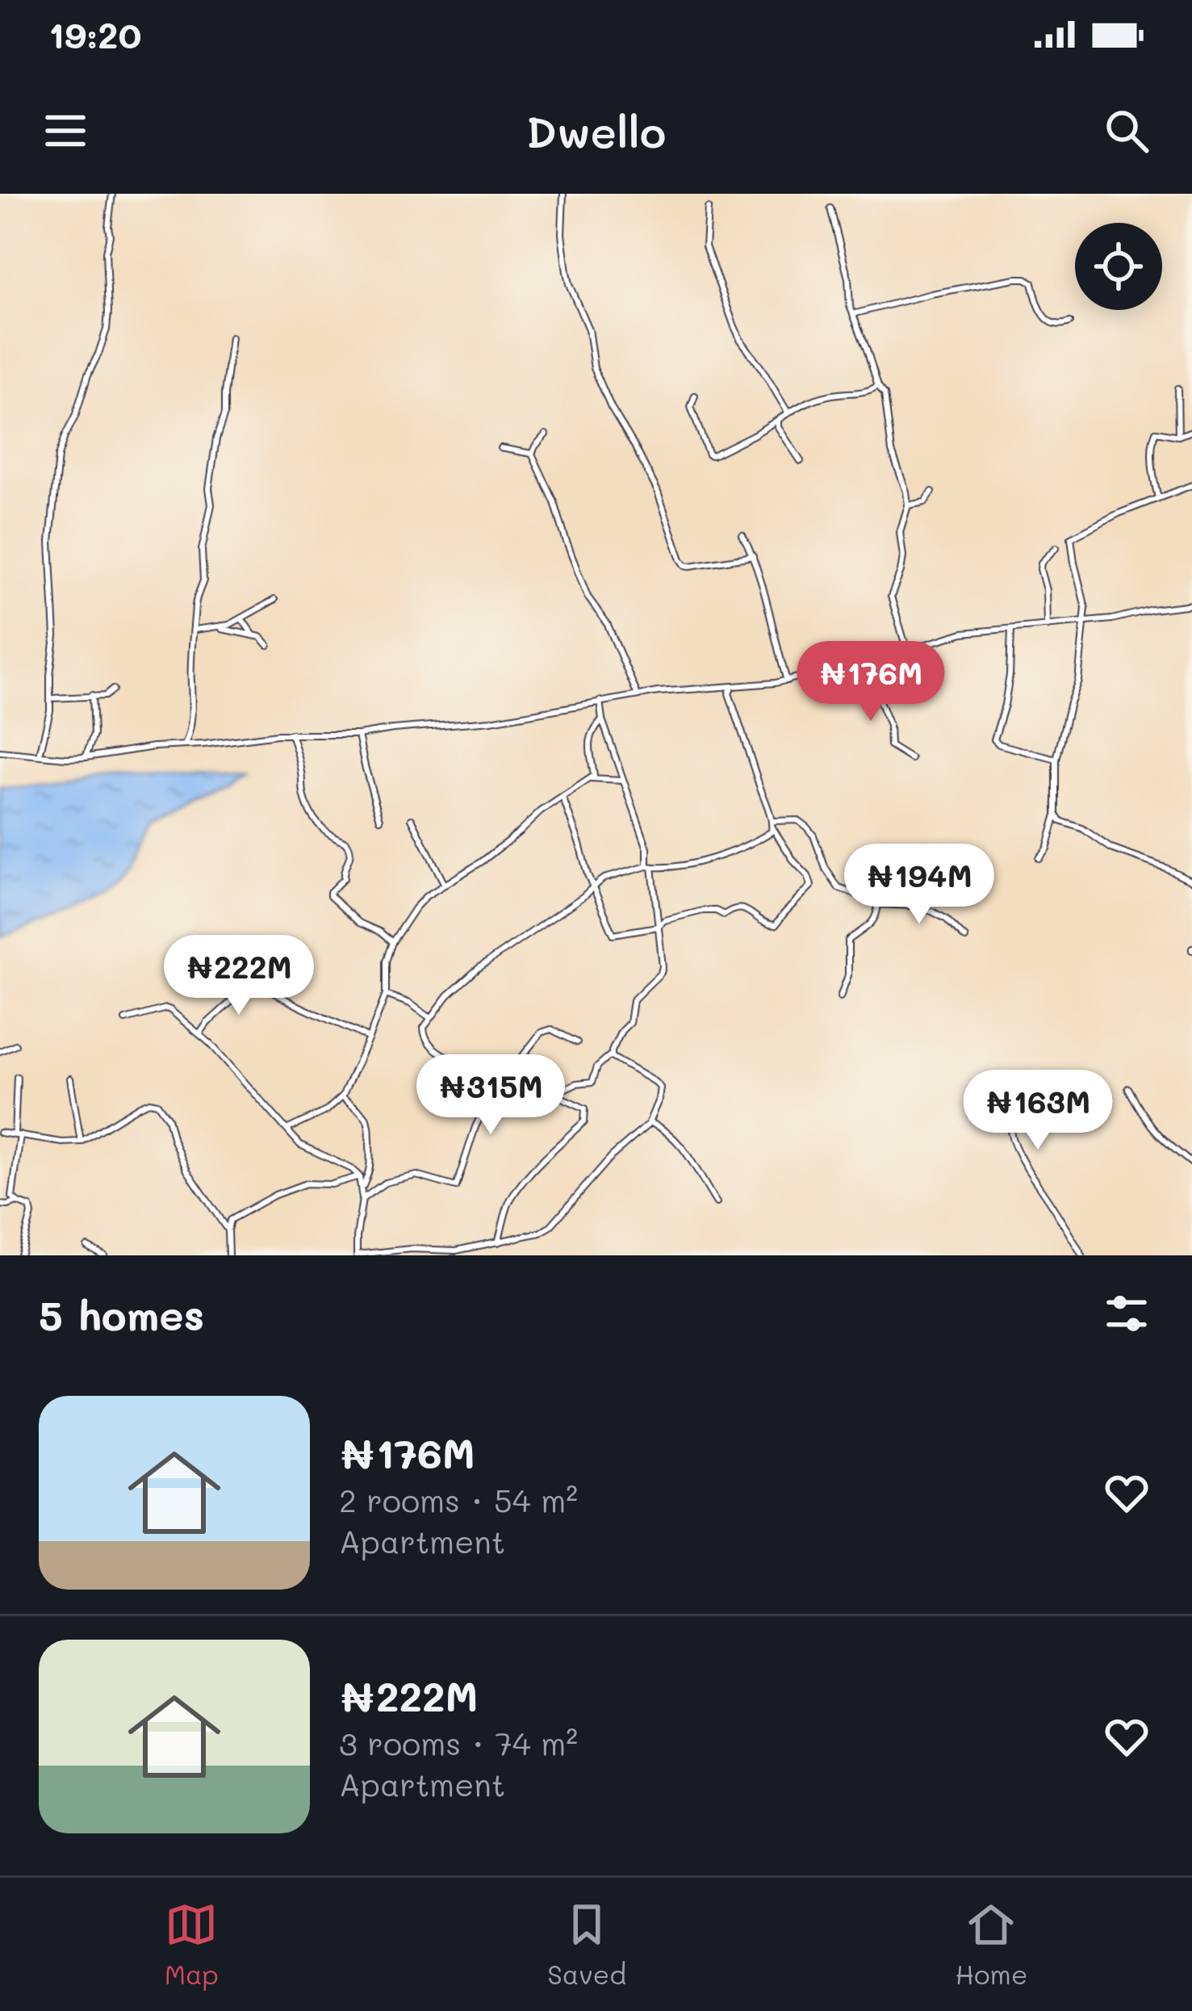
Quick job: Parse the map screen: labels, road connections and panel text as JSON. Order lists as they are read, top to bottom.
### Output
{
  "page": {
    "status": "19:20",
    "header": "Dwello",
    "price": [
      "₦176M",
      "₦194M",
      "₦222M",
      "₦315M",
      "₦163M"
    ],
    "heading": "5 homes",
    "list": [
      {
        "name": "₦176M",
        "note": "2 rooms · 54 m² · Apartment"
      },
      {
        "name": "₦222M",
        "note": "3 rooms · 74 m² · Apartment"
      }
    ],
    "tabs": ["Map", "Saved", "Home"]
  }
}
